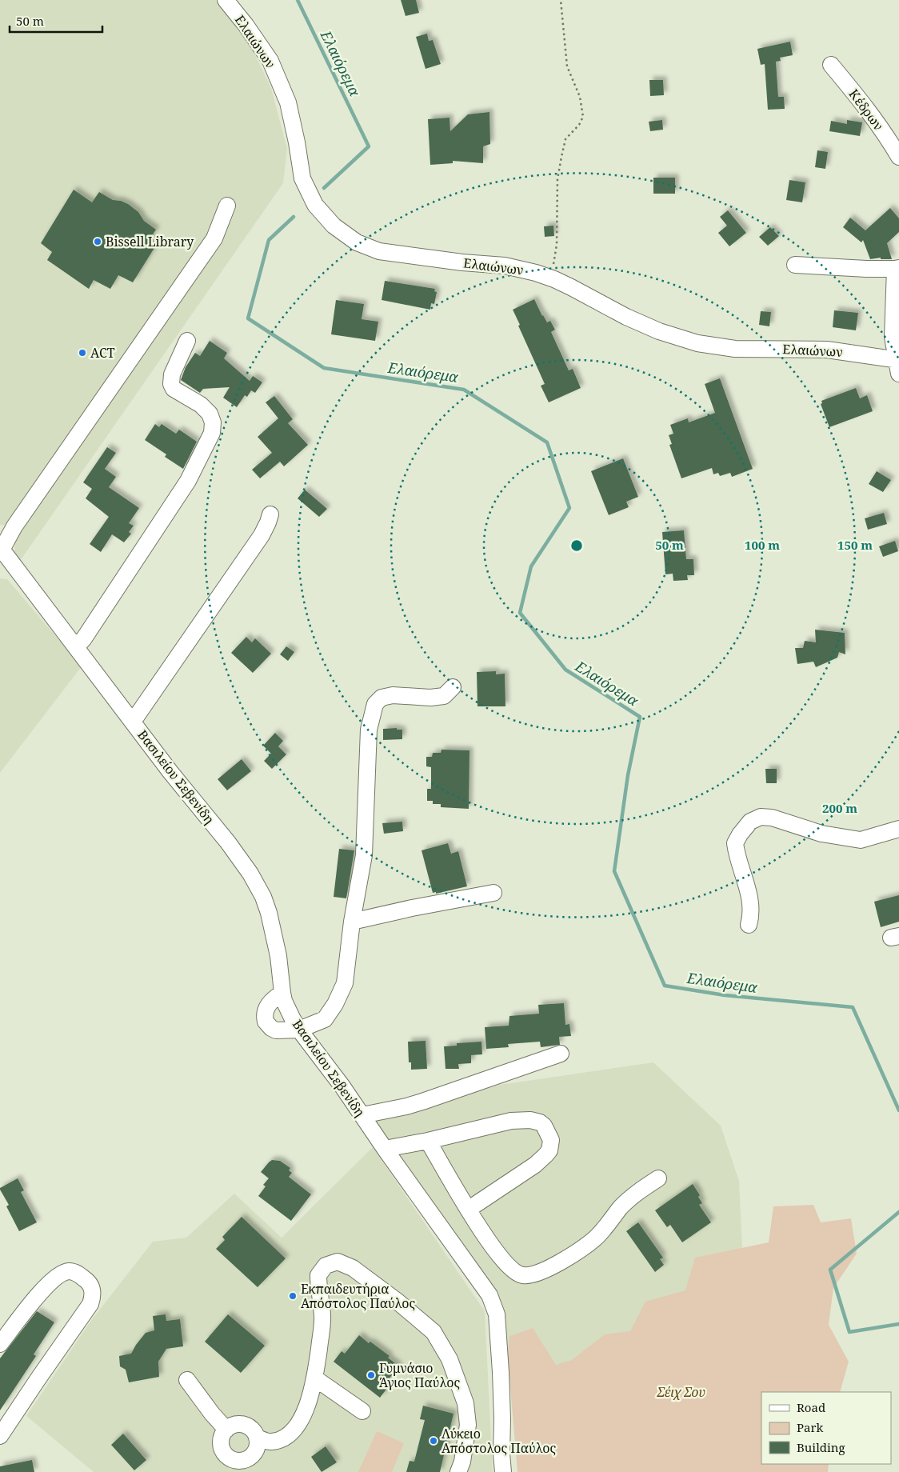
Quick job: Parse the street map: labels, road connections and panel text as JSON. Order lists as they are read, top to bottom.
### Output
{
  "streets": {
    "street": ["Ελαιώνων", "Κέδρων", "Βασιλείου Σεβενίδη"]
  },
  "water": ["Ελαιόρεμα"],
  "parks": ["Σέιχ Σου"],
  "places": [
    "Bissell Library",
    "ACT",
    "Εκπαιδευτήρια Απόστολος Παύλος",
    "Γυμνάσιο Άγιος Παύλος",
    "Λύκειο Απόστολος Παύλος"
  ],
  "legend": ["Road", "Park", "Building"],
  "scale_bar": "50 m",
  "rings": [
    "50 m",
    "100 m",
    "150 m",
    "200 m"
  ]
}
